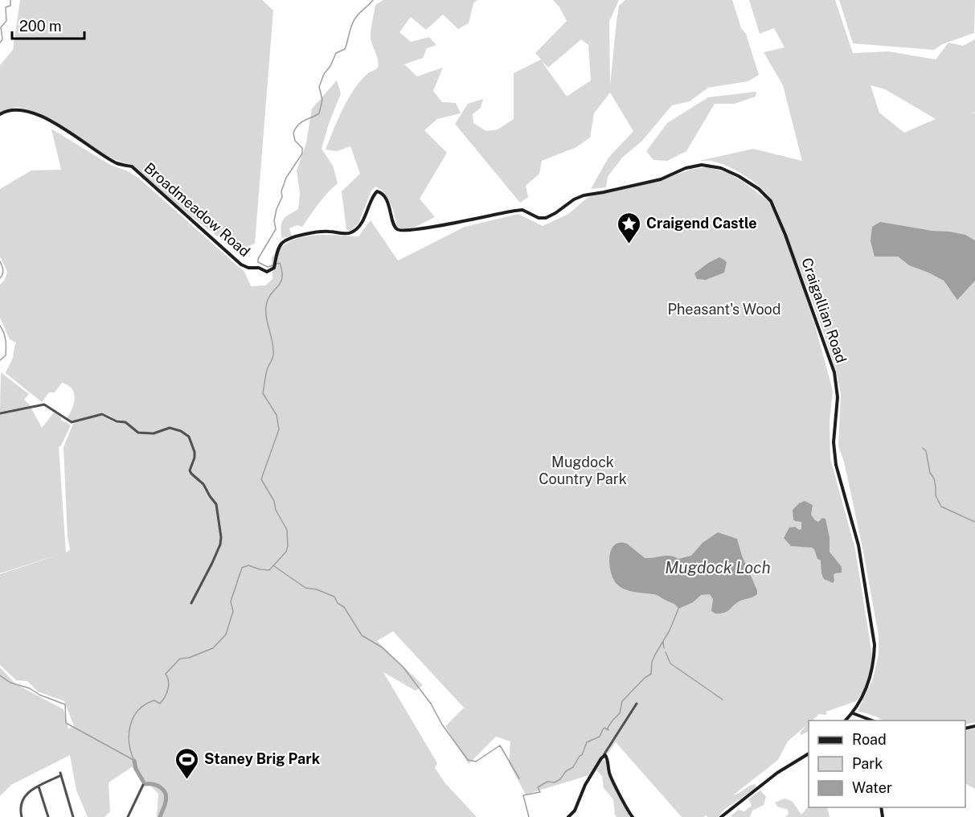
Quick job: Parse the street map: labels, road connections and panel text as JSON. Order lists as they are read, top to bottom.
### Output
{
  "streets": {
    "street": ["Broadmeadow Road", "Craigallian Road"]
  },
  "crossings": [
    ["Broadmeadow Road", "Craigallian Road"]
  ],
  "water": ["Mugdock Loch"],
  "parks": ["Pheasant's Wood", "Mugdock Country Park"],
  "places": {
    "place": ["Craigend Castle"],
    "sports": ["Staney Brig Park"]
  },
  "legend": ["Road", "Park", "Water"],
  "scale_bar": "200 m"
}
